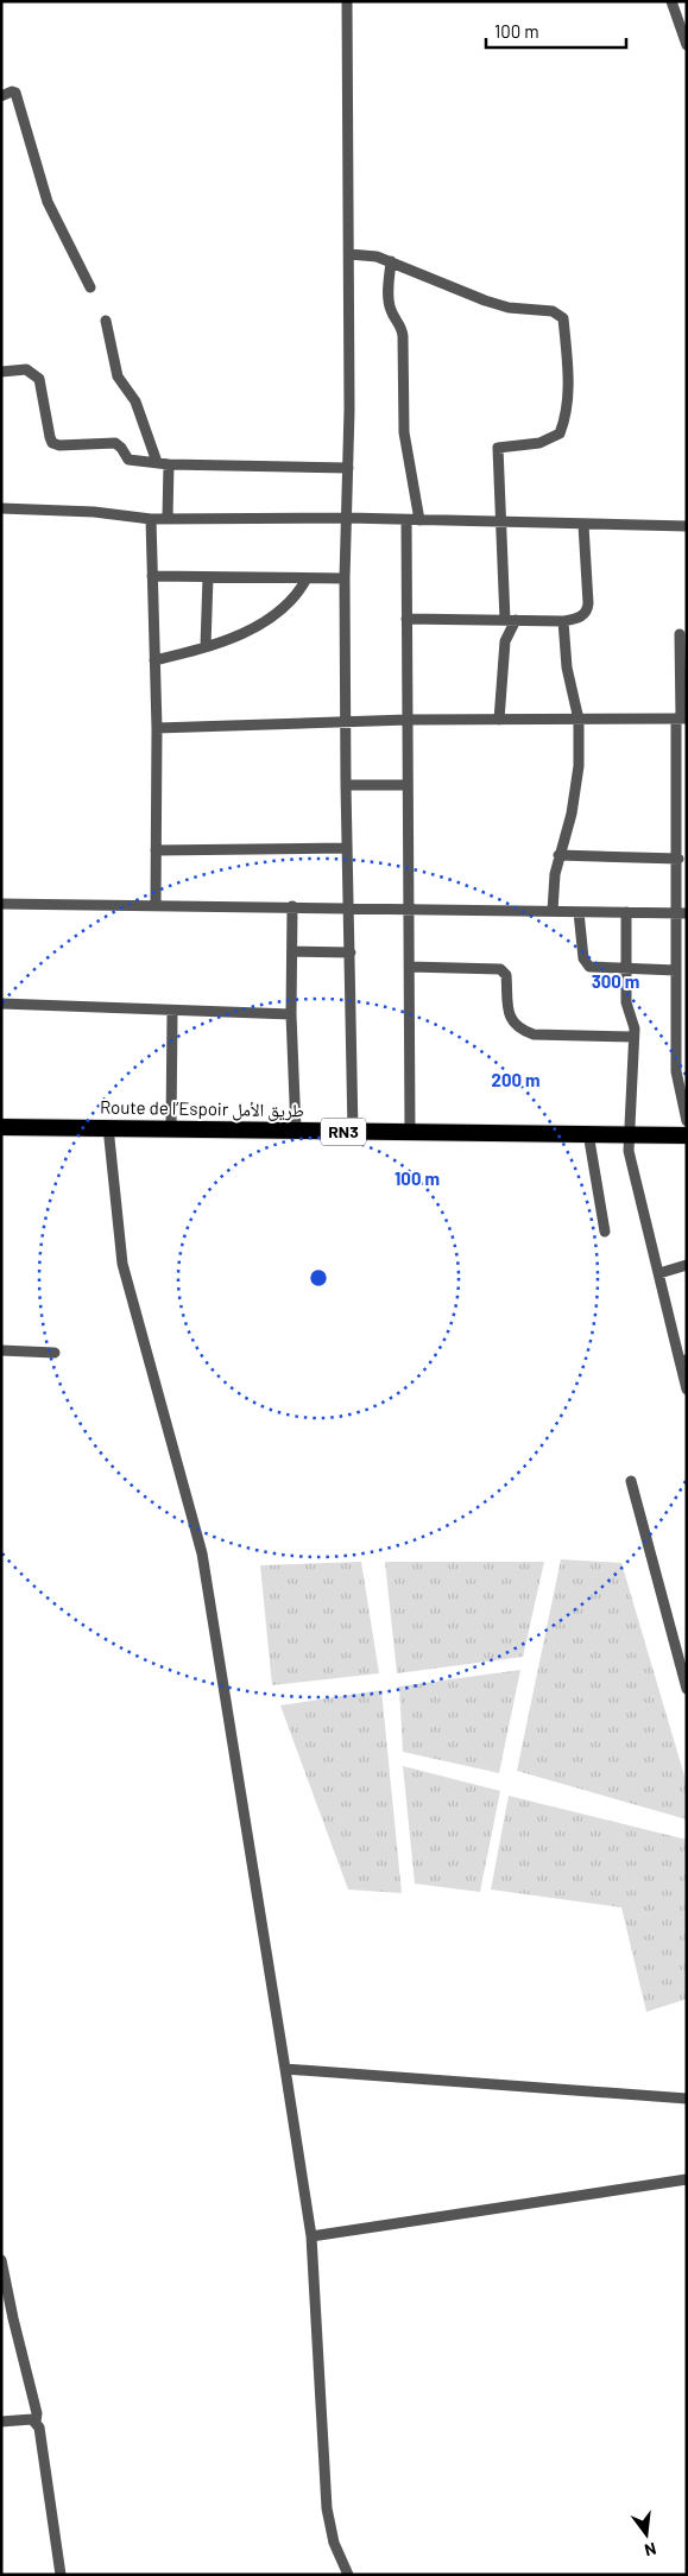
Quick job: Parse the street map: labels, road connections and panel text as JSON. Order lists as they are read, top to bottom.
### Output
{
  "streets": {
    "highway": ["Route de l’Espoir طريق الأمل", "RN3"]
  },
  "scale_bar": "100 m",
  "north": "bottom",
  "rings": ["300 m", "200 m", "100 m"]
}
